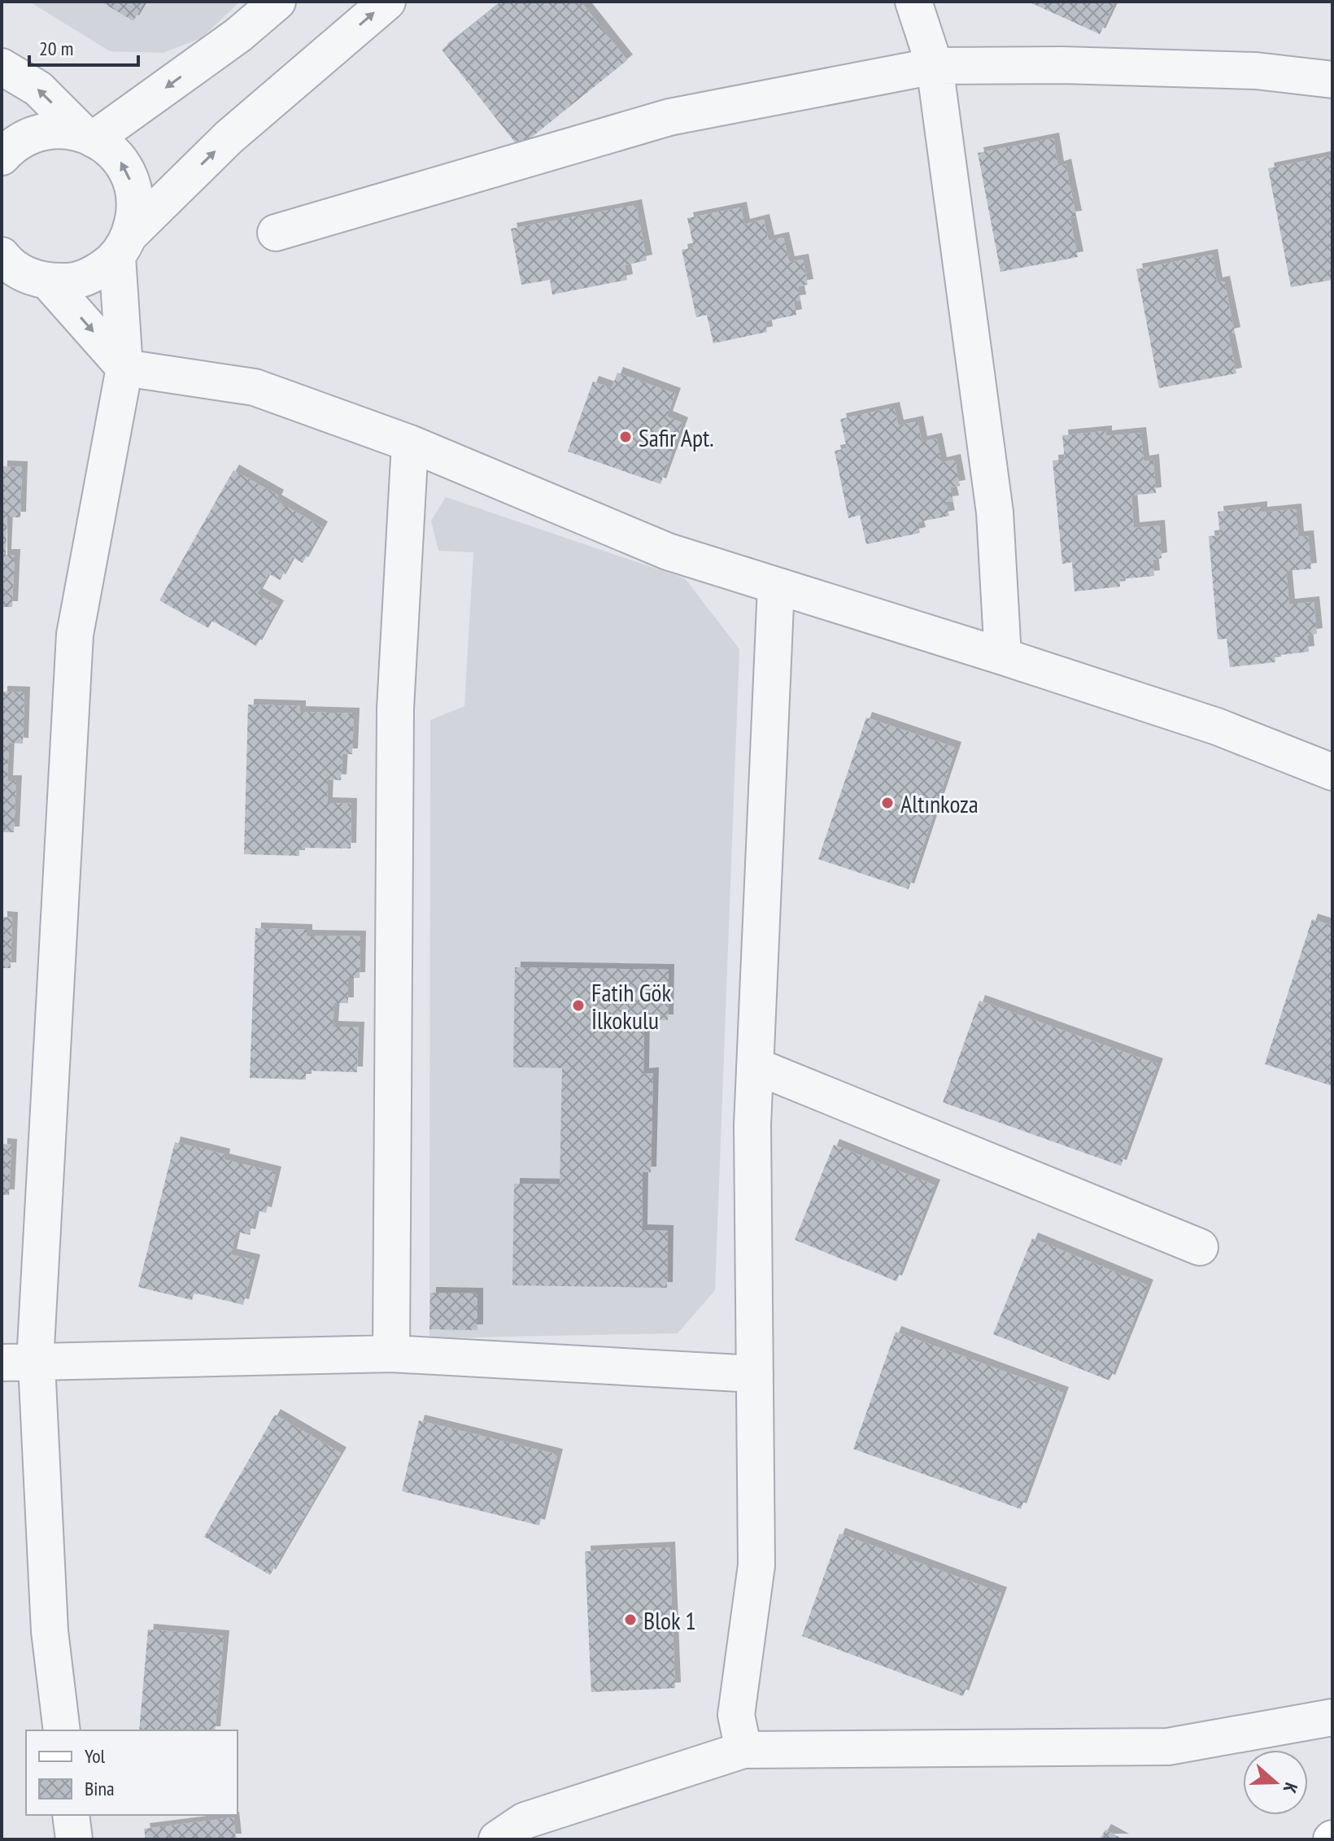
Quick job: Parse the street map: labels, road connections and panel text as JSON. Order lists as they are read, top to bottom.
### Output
{
  "places": [
    "Safir Apt.",
    "Altınkoza",
    "Fatih Gök İlkokulu",
    "Blok 1"
  ],
  "legend": ["Yol", "Bina"],
  "scale_bar": "20 m",
  "north": "right"
}
